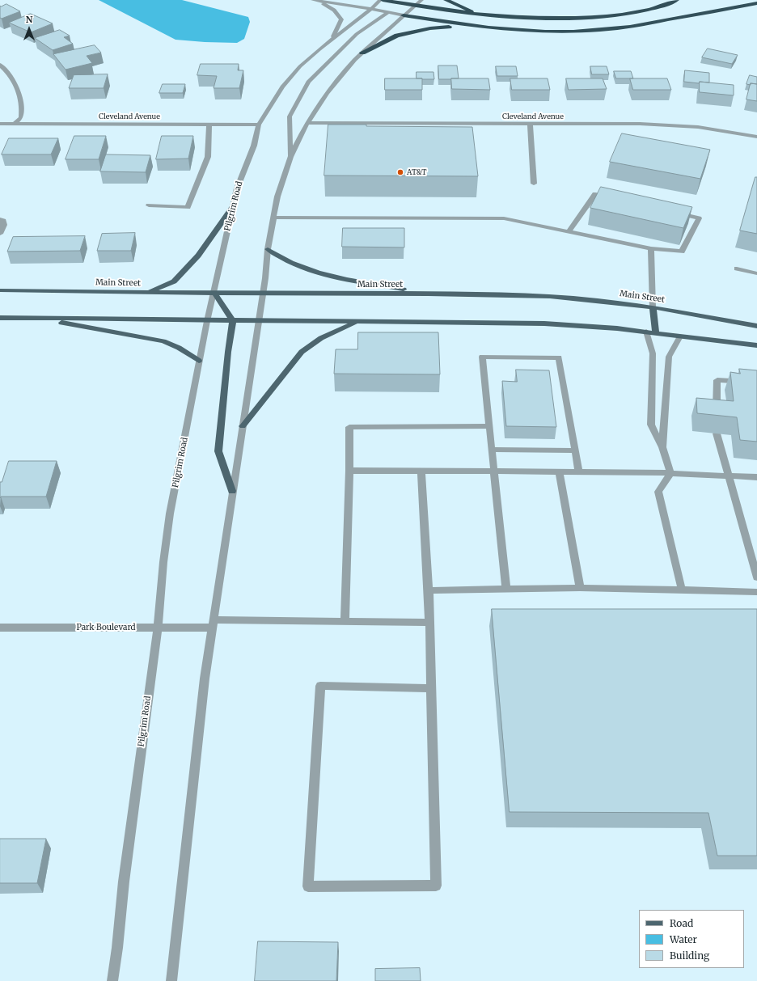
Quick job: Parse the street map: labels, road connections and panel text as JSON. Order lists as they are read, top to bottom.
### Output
{
  "streets": {
    "main road": ["Main Street"],
    "street": ["Cleveland Avenue", "Pilgrim Road", "Park Boulevard"]
  },
  "crossings": [
    ["Cleveland Avenue", "Pilgrim Road"],
    ["Pilgrim Road", "Main Street"],
    ["Pilgrim Road", "Park Boulevard"]
  ],
  "places": ["AT&T"],
  "legend": ["Road", "Water", "Building"],
  "north": "top"
}
